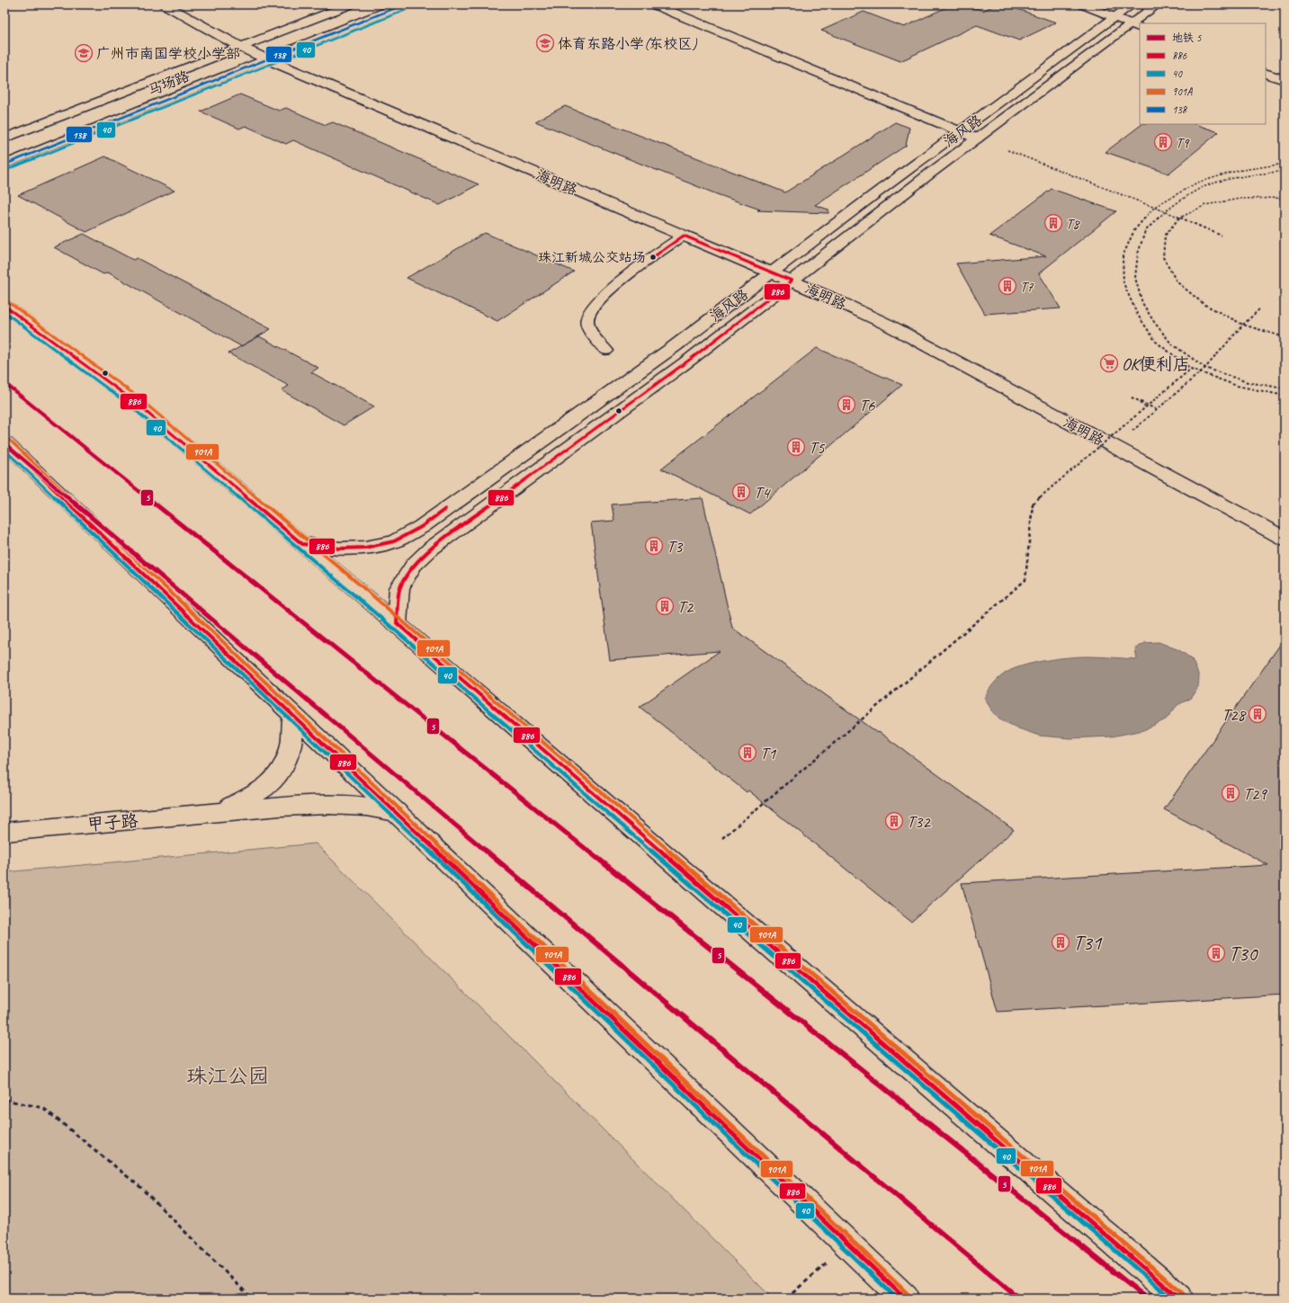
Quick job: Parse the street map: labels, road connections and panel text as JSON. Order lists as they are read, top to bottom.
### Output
{
  "streets": {
    "street": [
      "马场路",
      "海风路",
      "海明路",
      "甲子路"
    ]
  },
  "crossings": [
    ["马场路", "海明路"],
    ["海风路", "海明路"]
  ],
  "parks": ["珠江公园"],
  "places": {
    "school or university": ["体育东路小学(东校区)", "广州市南国学校小学部"],
    "building": [
      "T9",
      "T8",
      "T7",
      "T6",
      "T5",
      "T4",
      "T3",
      "T2",
      "T28",
      "T1",
      "T29",
      "T32",
      "T31",
      "T30"
    ],
    "other": ["珠江新城公交站场"],
    "supermarket": ["OK便利店"]
  },
  "lines": [
    "transit line 138",
    "transit line 40",
    "transit line 886",
    "transit line 901A",
    "metro line 5"
  ],
  "legend": [
    "地铁 5",
    "886",
    "40",
    "901A",
    "138"
  ]
}
